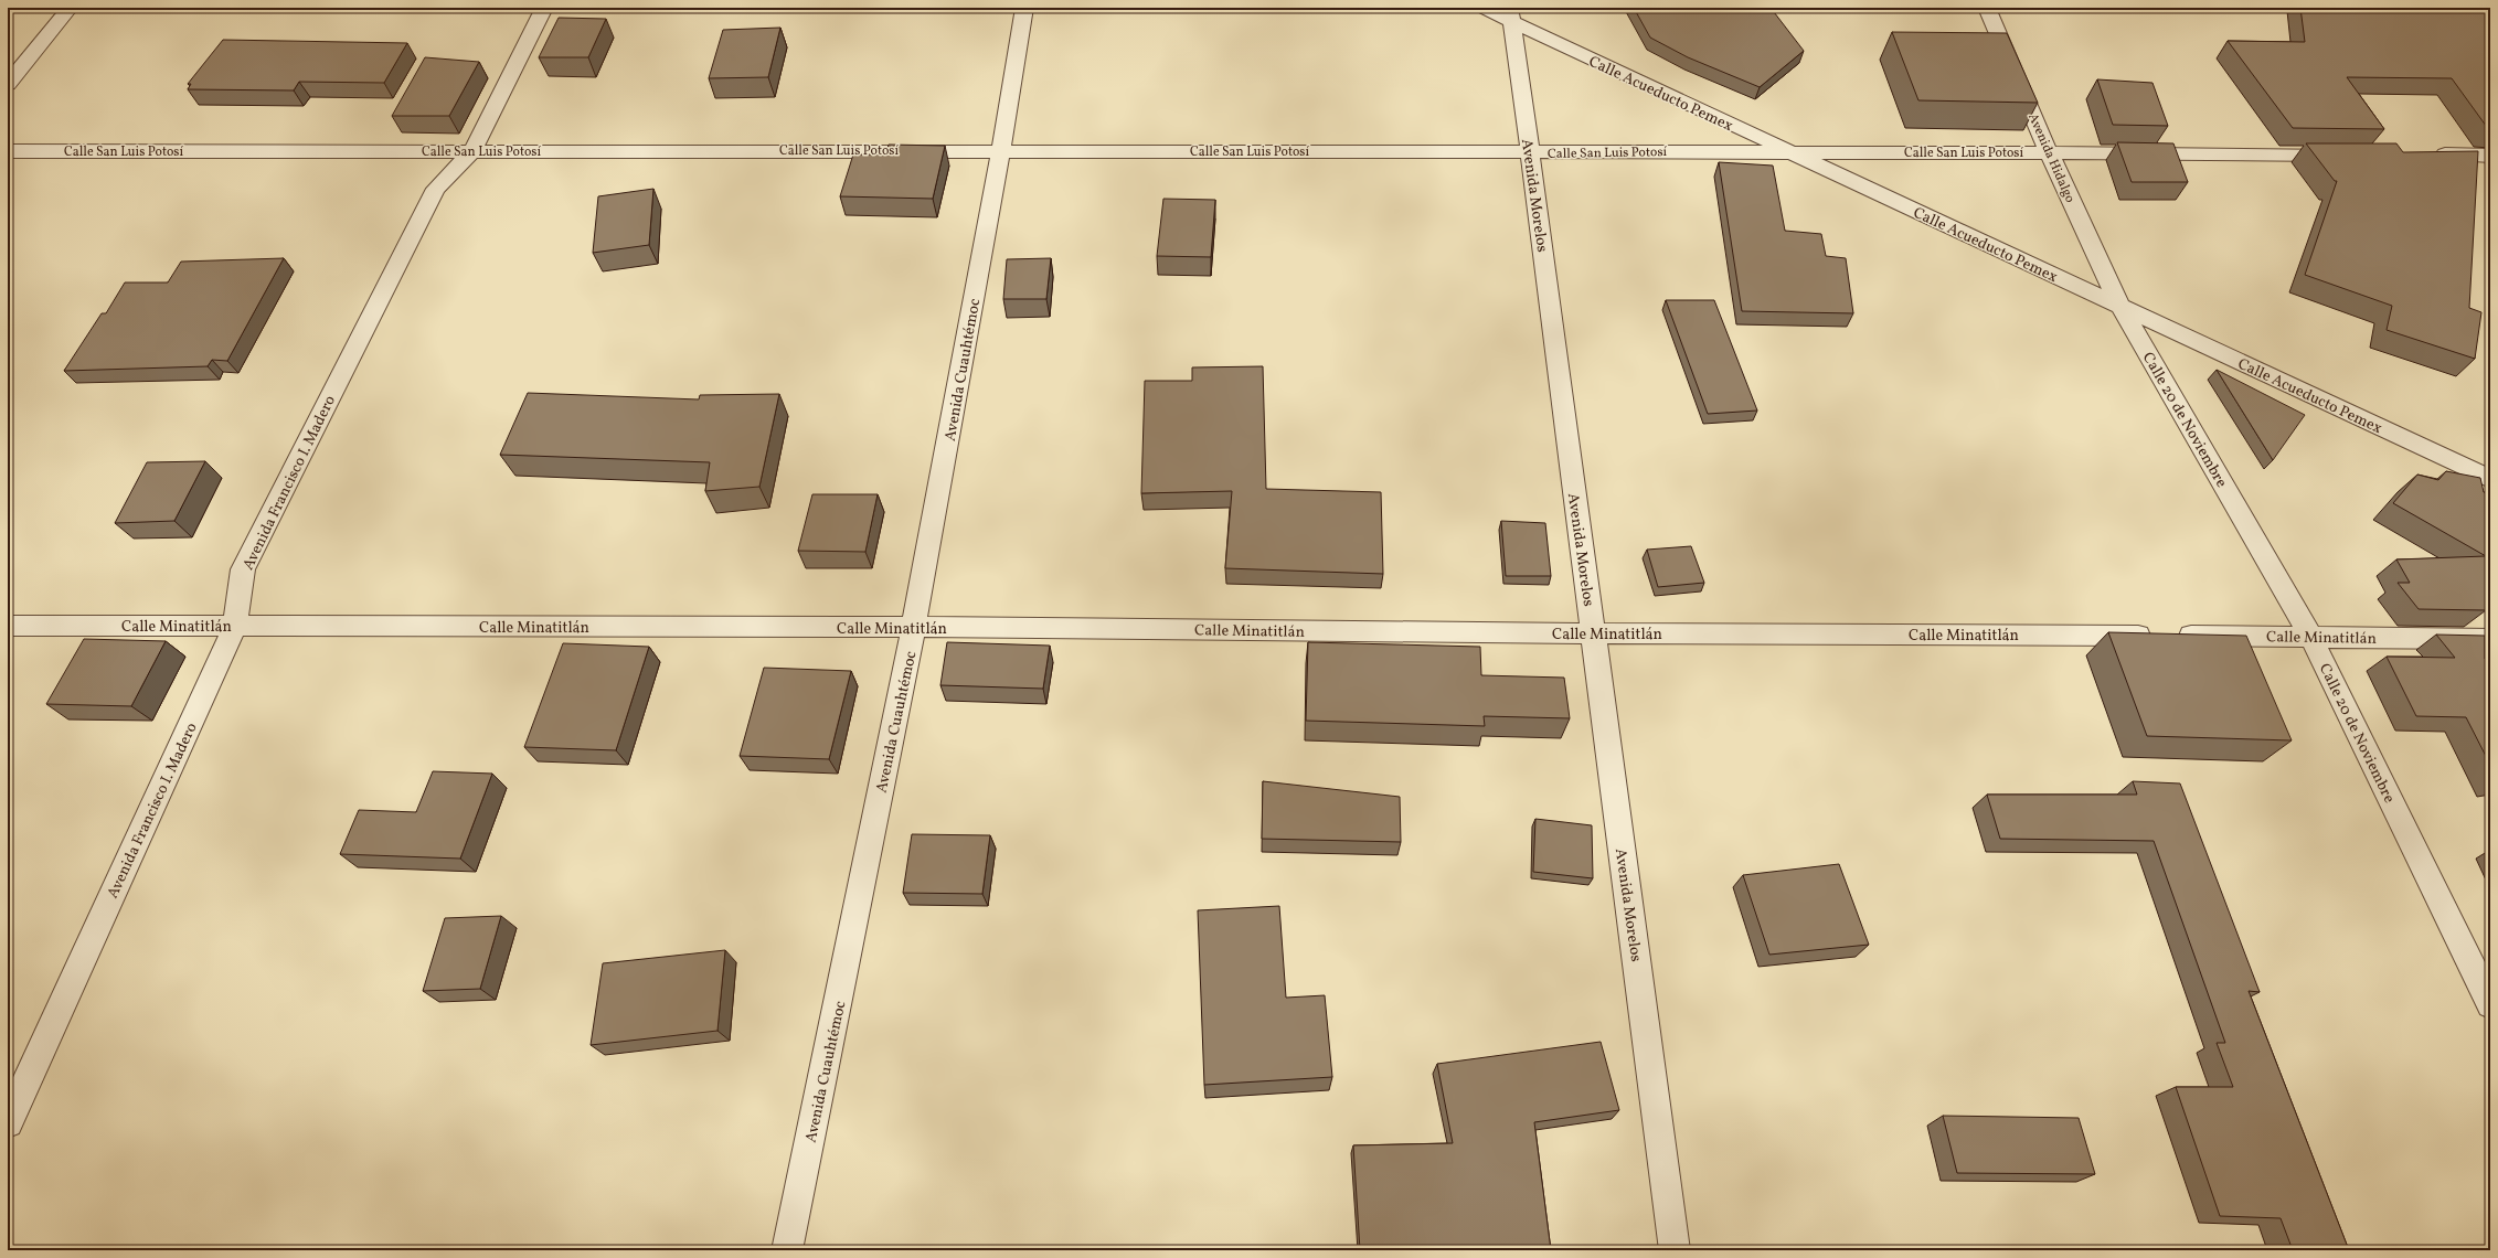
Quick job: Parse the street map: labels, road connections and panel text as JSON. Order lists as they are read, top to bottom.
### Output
{
  "streets": {
    "street": [
      "Calle Acueducto Pemex",
      "Calle San Luis Potosí",
      "Avenida Hidalgo",
      "Avenida Morelos",
      "Avenida Cuauhtémoc",
      "Calle 20 de Noviembre",
      "Avenida Francisco I. Madero",
      "Calle Minatitlán"
    ]
  },
  "crossings": [
    ["Calle Acueducto Pemex", "Calle San Luis Potosí"],
    ["Calle Acueducto Pemex", "Avenida Hidalgo"],
    ["Calle Acueducto Pemex", "Avenida Morelos"],
    ["Calle Acueducto Pemex", "Calle 20 de Noviembre"],
    ["Calle San Luis Potosí", "Avenida Hidalgo"],
    ["Calle San Luis Potosí", "Avenida Morelos"],
    ["Calle San Luis Potosí", "Avenida Cuauhtémoc"],
    ["Calle San Luis Potosí", "Avenida Francisco I. Madero"],
    ["Avenida Hidalgo", "Calle 20 de Noviembre"],
    ["Avenida Morelos", "Calle Minatitlán"],
    ["Avenida Cuauhtémoc", "Calle Minatitlán"],
    ["Calle 20 de Noviembre", "Calle Minatitlán"],
    ["Avenida Francisco I. Madero", "Calle Minatitlán"]
  ]
}
